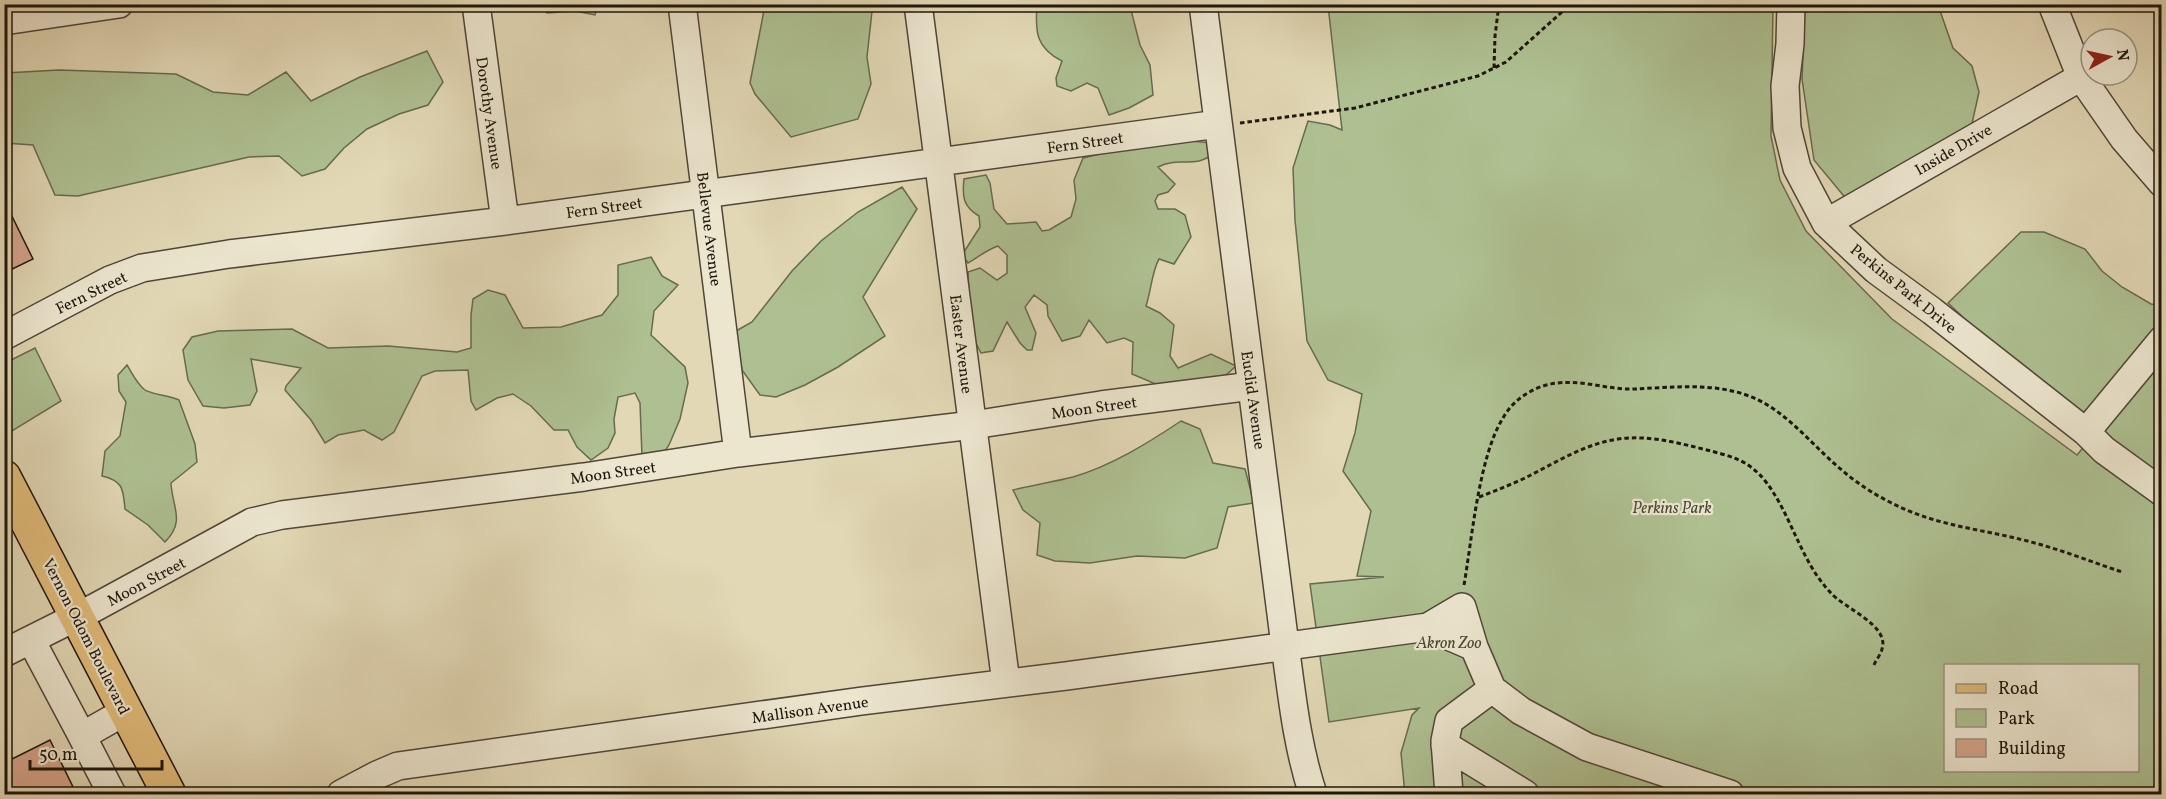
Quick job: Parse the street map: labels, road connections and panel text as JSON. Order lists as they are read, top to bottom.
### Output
{
  "streets": {
    "main road": ["Vernon Odom Boulevard"],
    "street": [
      "Dorothy Avenue",
      "Fern Street",
      "Inside Drive",
      "Bellevue Avenue",
      "Perkins Park Drive",
      "Easter Avenue",
      "Euclid Avenue",
      "Moon Street",
      "Mallison Avenue"
    ]
  },
  "crossings": [
    ["Dorothy Avenue", "Fern Street"],
    ["Fern Street", "Bellevue Avenue"],
    ["Fern Street", "Easter Avenue"],
    ["Fern Street", "Euclid Avenue"],
    ["Inside Drive", "Perkins Park Drive"],
    ["Bellevue Avenue", "Moon Street"],
    ["Easter Avenue", "Moon Street"],
    ["Easter Avenue", "Mallison Avenue"],
    ["Euclid Avenue", "Moon Street"],
    ["Euclid Avenue", "Mallison Avenue"],
    ["Moon Street", "Vernon Odom Boulevard"]
  ],
  "parks": ["Perkins Park", "Akron Zoo"],
  "legend": ["Road", "Park", "Building"],
  "scale_bar": "50 m",
  "north": "right"
}
